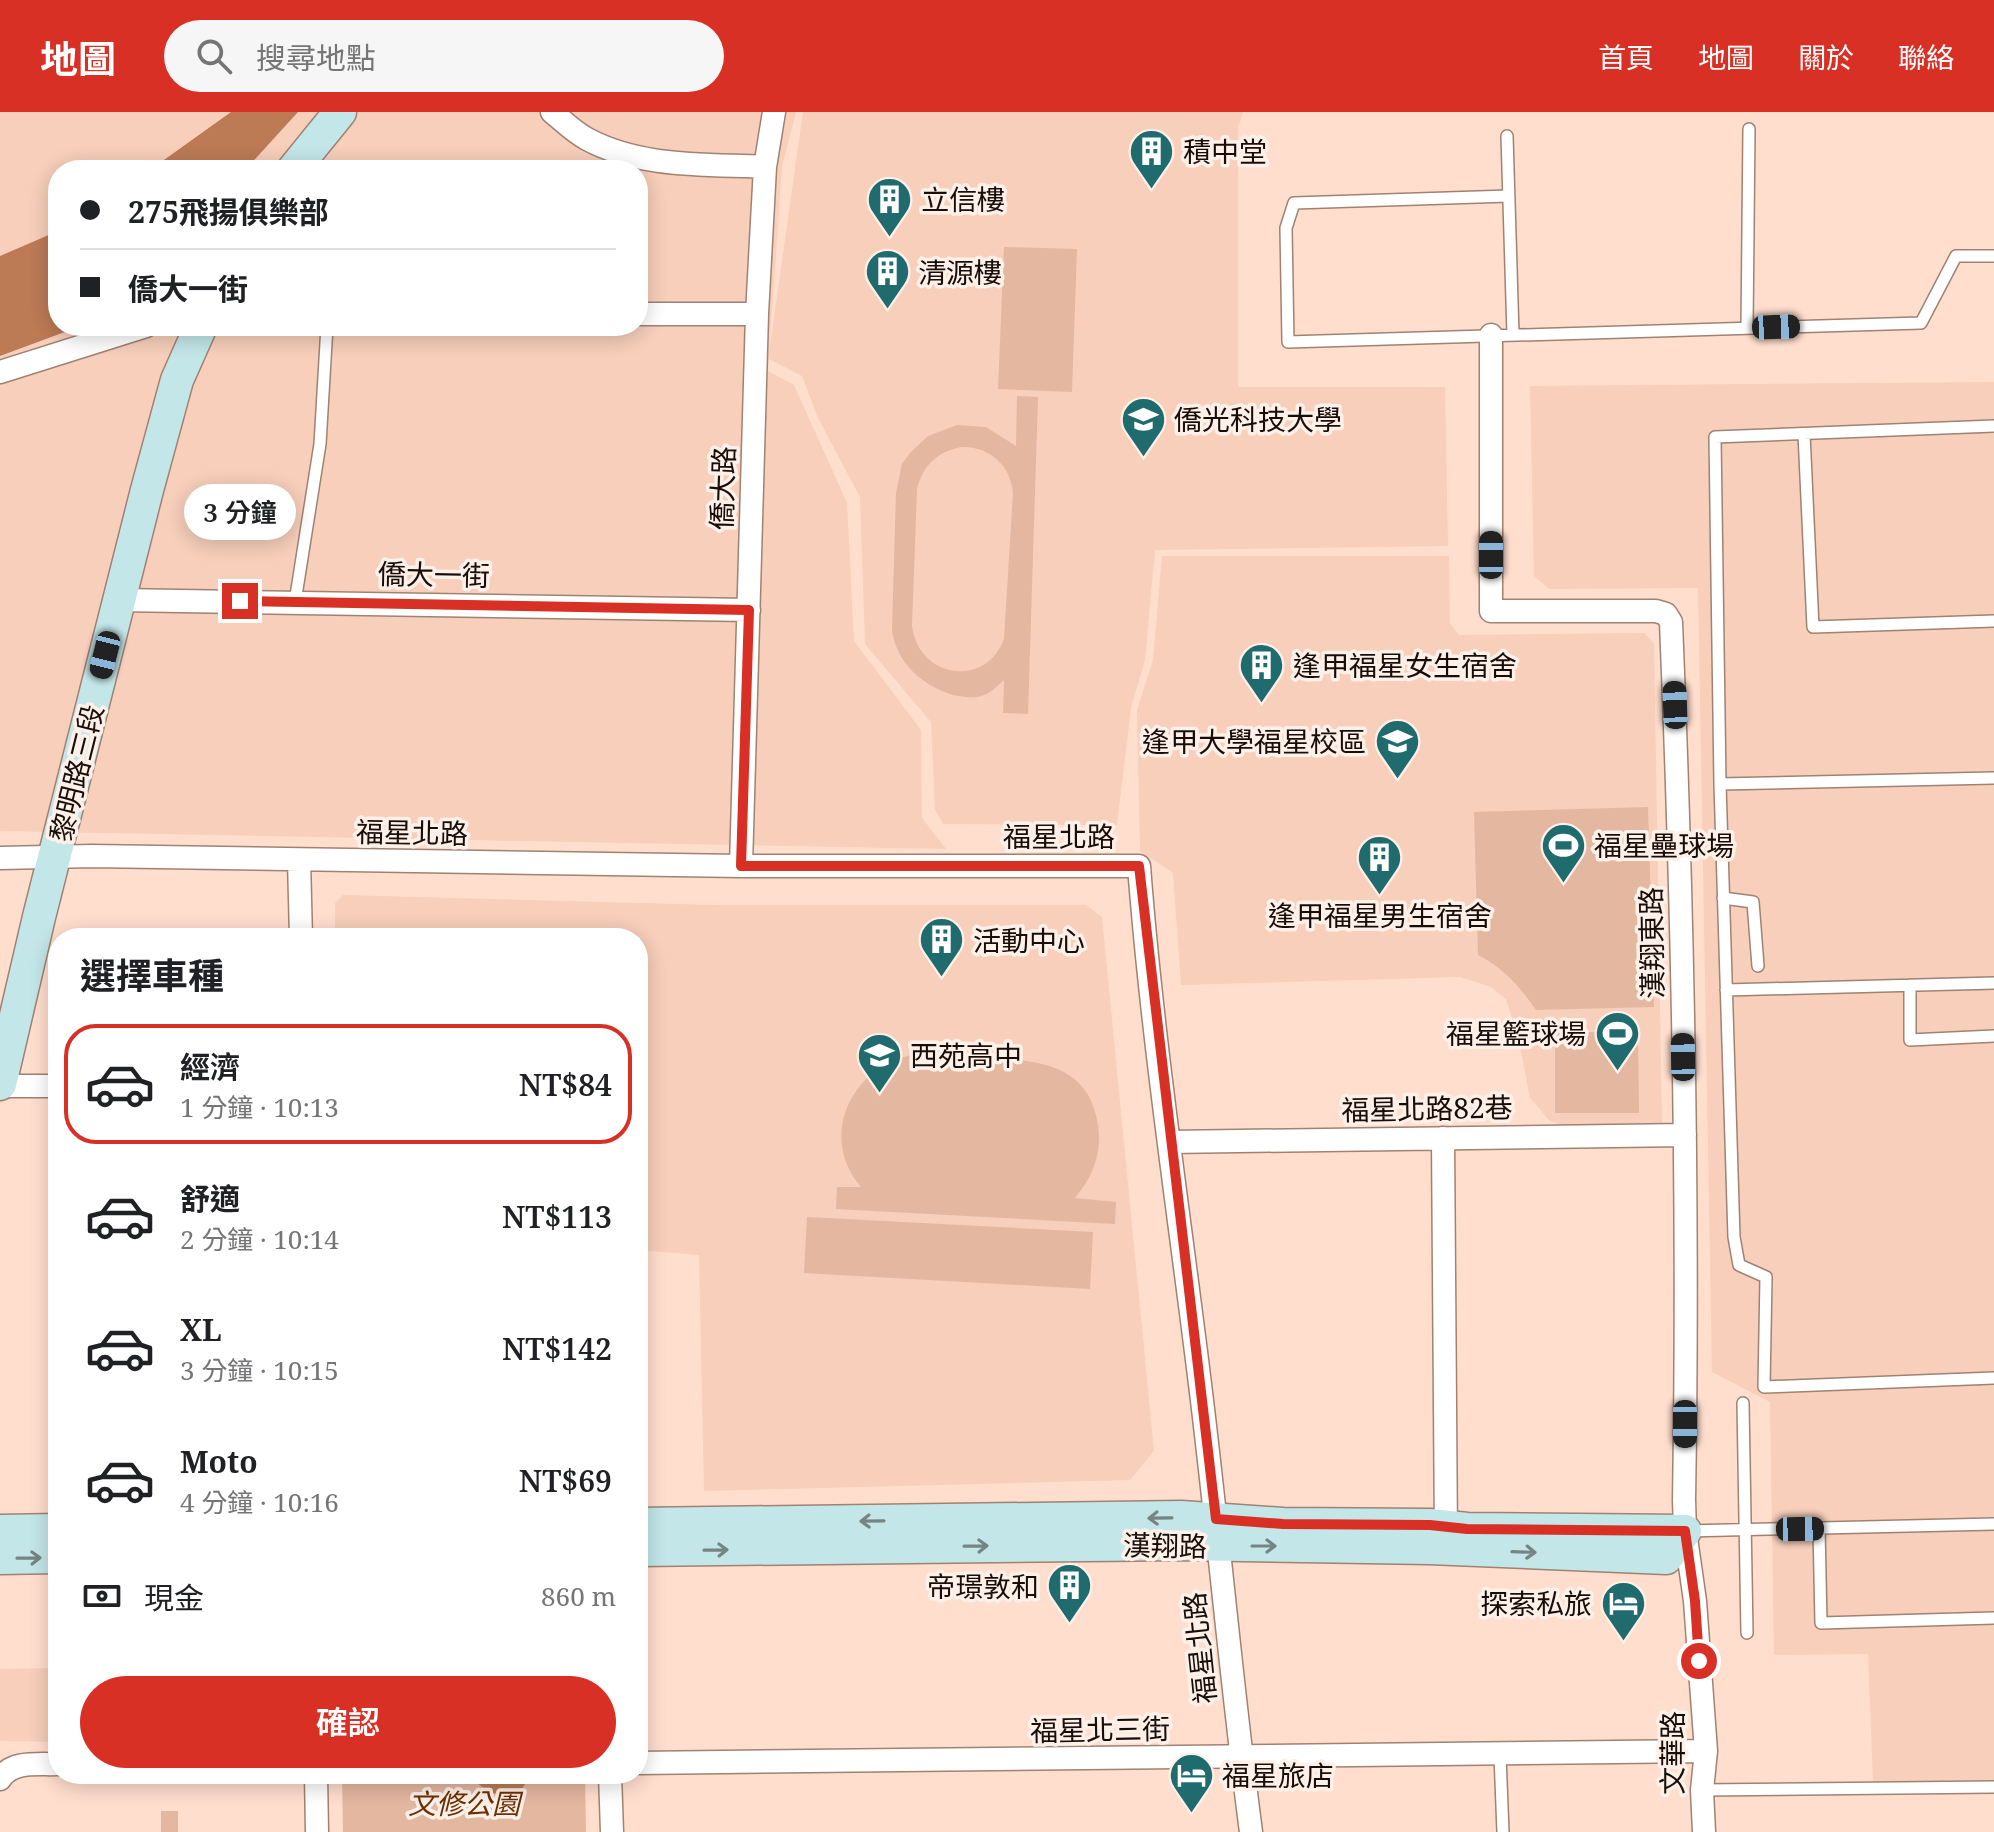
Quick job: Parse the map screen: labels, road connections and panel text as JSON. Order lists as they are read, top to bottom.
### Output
{
  "streets": {
    "street": [
      "僑大路",
      "僑大一街",
      "黎明路三段",
      "福星北路",
      "漢翔東路",
      "福星北路82巷",
      "漢翔路",
      "福星北三街",
      "文華路"
    ]
  },
  "crossings": [
    ["僑大路", "僑大一街"],
    ["僑大路", "福星北路"],
    ["僑大一街", "黎明路三段"],
    ["黎明路三段", "福星北路"],
    ["福星北路", "福星北路82巷"],
    ["福星北路", "漢翔路"],
    ["福星北路", "福星北三街"],
    ["漢翔東路", "福星北路82巷"],
    ["漢翔東路", "漢翔路"],
    ["漢翔東路", "文華路"],
    ["漢翔路", "文華路"],
    ["福星北三街", "文華路"]
  ],
  "parks": ["文修公園"],
  "places": {
    "building": [
      "積中堂",
      "立信樓",
      "清源樓",
      "逢甲福星女生宿舍",
      "逢甲福星男生宿舍",
      "活動中心",
      "帝璟敦和"
    ],
    "school or university": ["僑光科技大學", "逢甲大學福星校區", "西苑高中"],
    "sports": ["福星壘球場", "福星籃球場"],
    "hotel": ["探索私旅", "福星旅店"]
  },
  "page": {
    "header": "地圖",
    "search": "搜尋地點",
    "nav": [
      "首頁",
      "地圖",
      "關於",
      "聯絡"
    ],
    "banner": ["275飛揚俱樂部", "僑大一街"],
    "bubble": "3 分鐘",
    "heading": "選擇車種",
    "list": [
      {
        "name": "經濟",
        "note": "1 分鐘 · 10:13",
        "value": "NT$84"
      },
      {
        "name": "舒適",
        "note": "2 分鐘 · 10:14",
        "value": "NT$113"
      },
      {
        "name": "XL",
        "note": "3 分鐘 · 10:15",
        "value": "NT$142"
      },
      {
        "name": "Moto",
        "note": "4 分鐘 · 10:16",
        "value": "NT$69"
      }
    ],
    "pay": ["現金", "860 m"],
    "buttons": "確認"
  }
}
